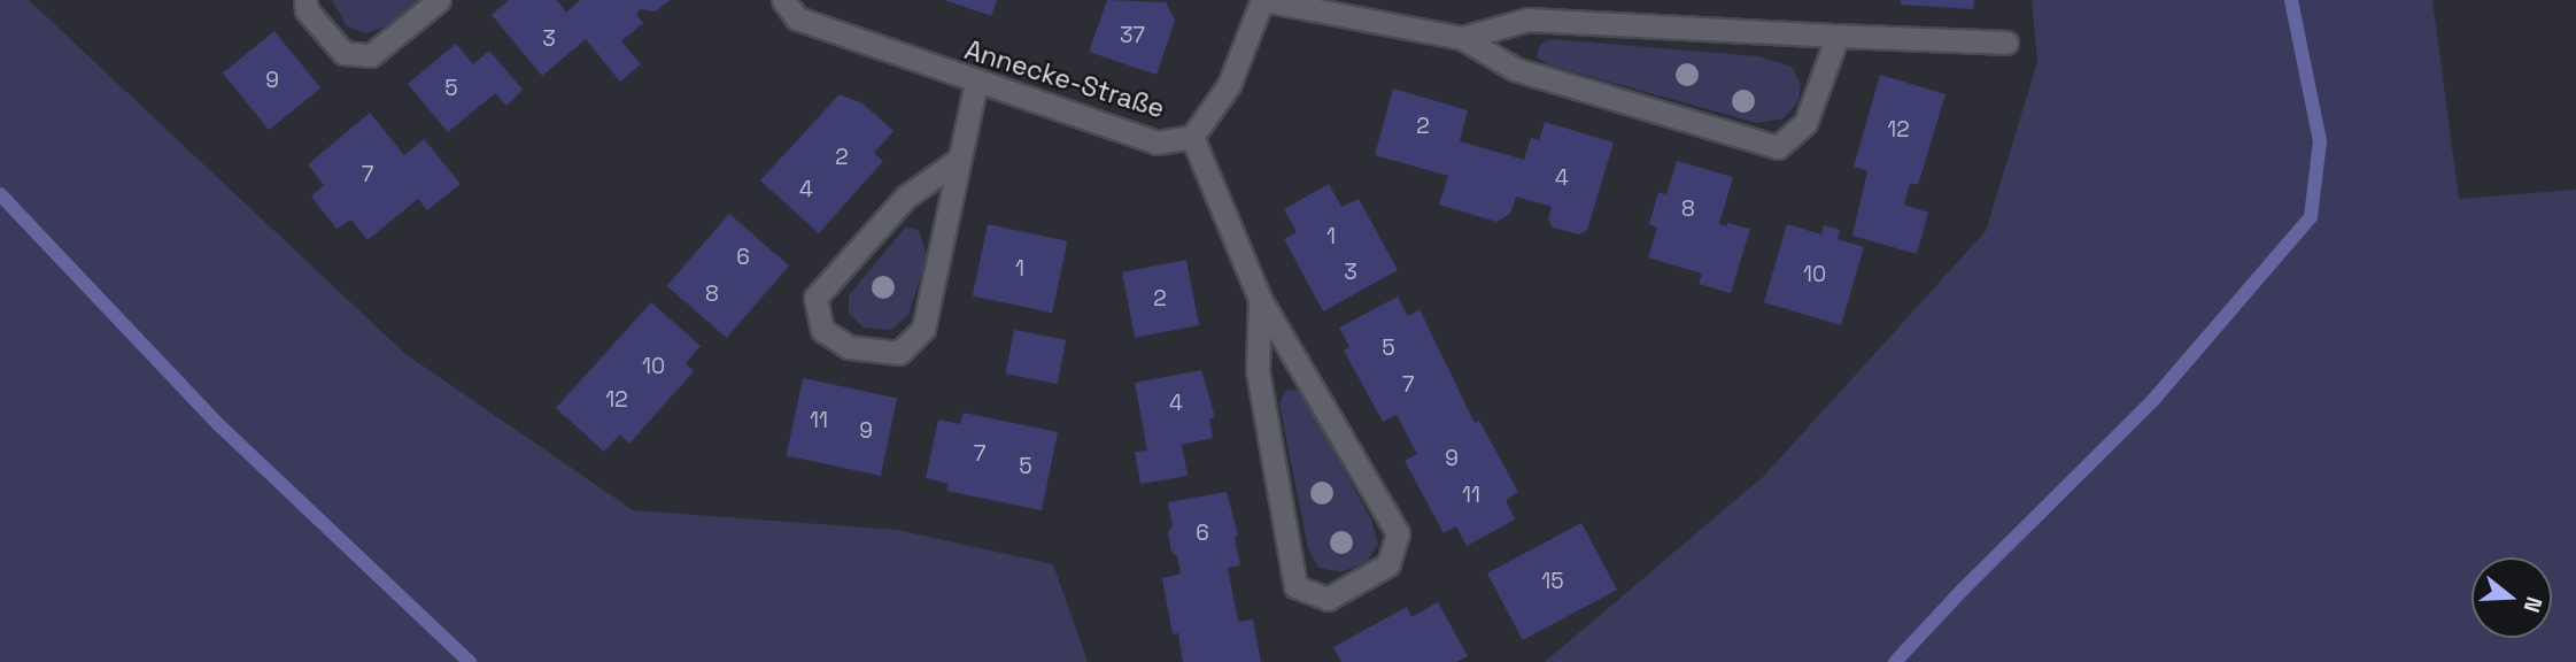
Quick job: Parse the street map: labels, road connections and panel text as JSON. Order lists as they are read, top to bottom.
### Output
{
  "streets": {
    "street": ["Annecke-Straße"]
  },
  "house_numbers": [
    "37",
    "3",
    "9",
    "5",
    "2",
    "12",
    "2",
    "7",
    "4",
    "4",
    "8",
    "1",
    "6",
    "1",
    "3",
    "10",
    "8",
    "2",
    "5",
    "10",
    "7",
    "12",
    "4",
    "11",
    "9",
    "7",
    "9",
    "5",
    "11",
    "6",
    "15"
  ],
  "north": "right"
}
